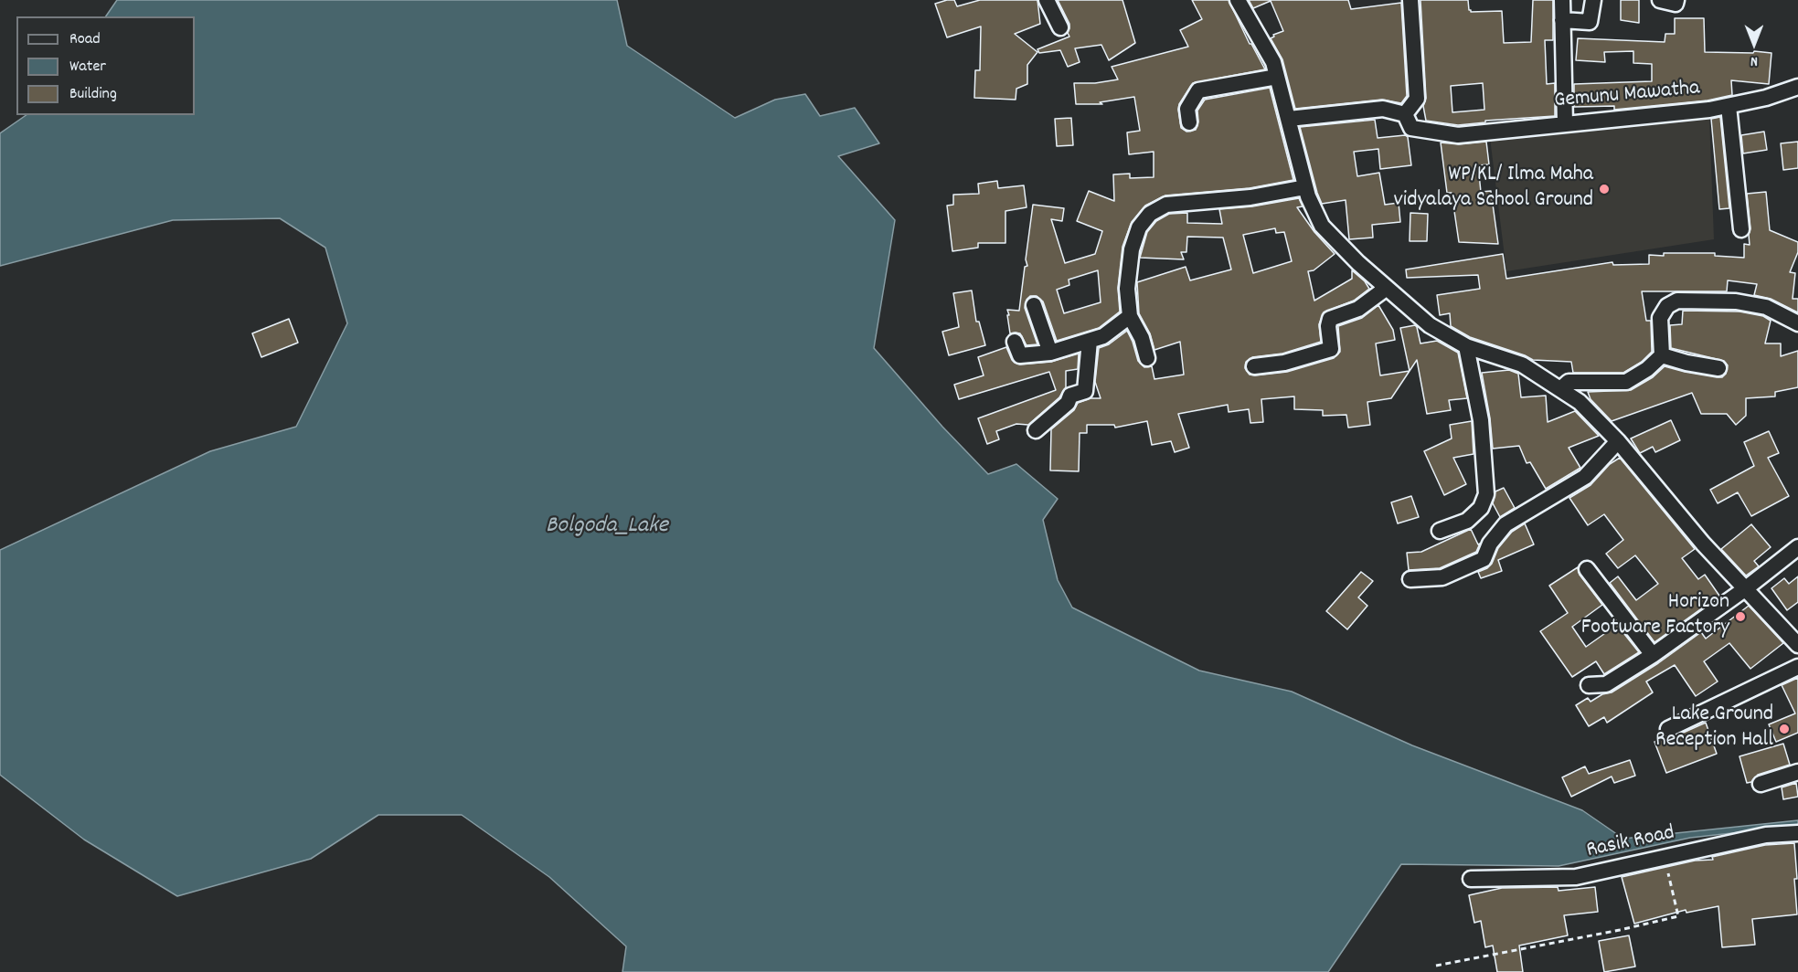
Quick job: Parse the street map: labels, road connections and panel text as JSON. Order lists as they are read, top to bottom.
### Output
{
  "streets": {
    "street": ["Gemunu Mawatha", "Rasik Road"]
  },
  "water": ["Bolgoda_Lake"],
  "places": ["WP/KL/ Ilma Maha vidyalaya School Ground", "Horizon Footware Factory", "Lake Ground Reception Hall"],
  "legend": ["Road", "Water", "Building"],
  "north": "bottom"
}
